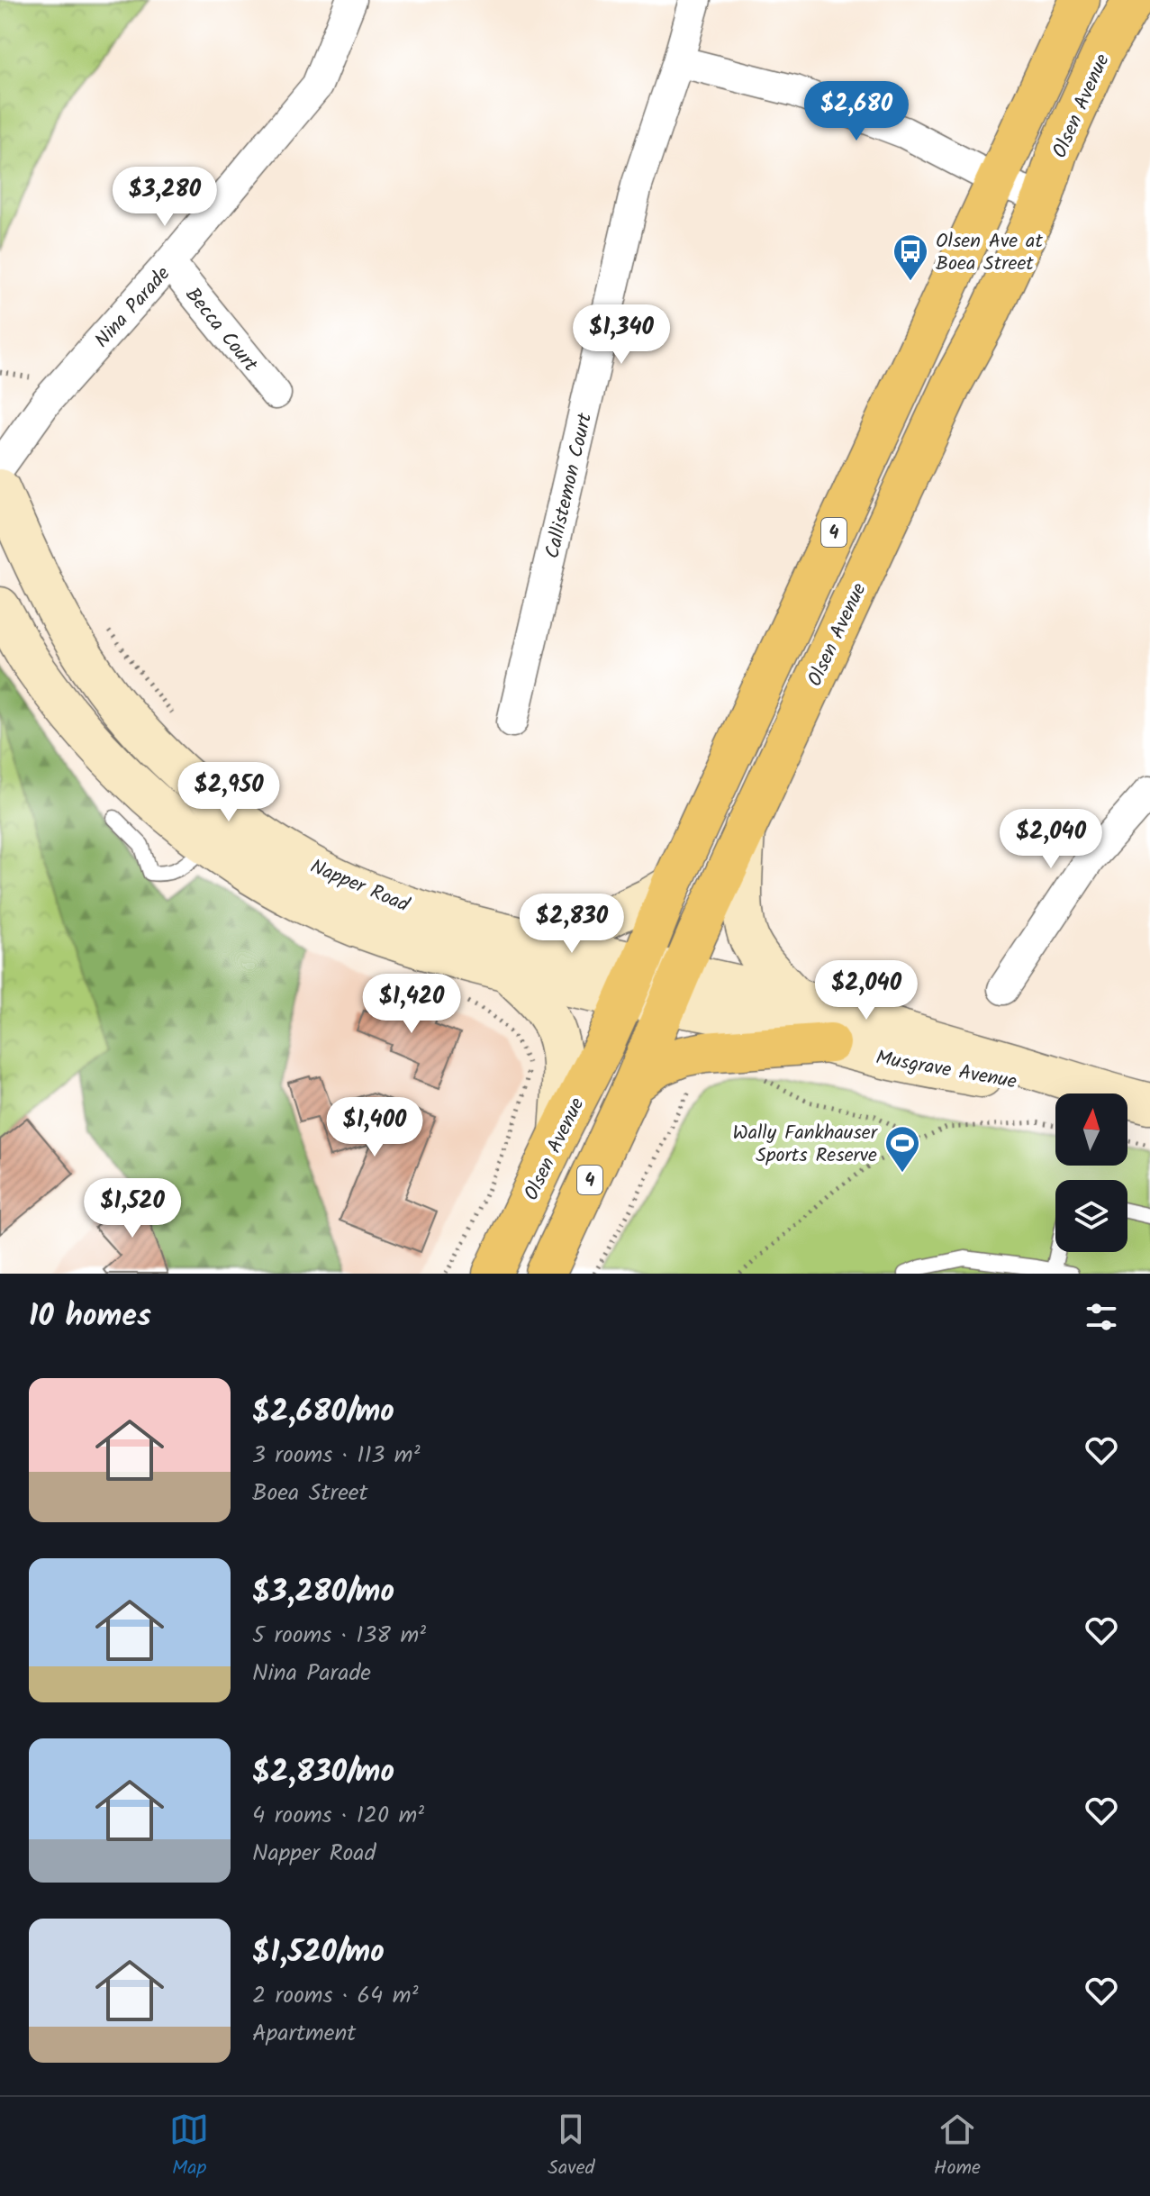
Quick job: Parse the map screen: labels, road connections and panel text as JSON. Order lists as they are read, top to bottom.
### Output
{
  "streets": {
    "main road": [
      "Olsen Avenue",
      "4",
      "Napper Road",
      "Musgrave Avenue"
    ],
    "street": ["Nina Parade", "Becca Court", "Callistemon Court"]
  },
  "crossings": [
    ["Olsen Avenue", "Napper Road"],
    ["Olsen Avenue", "Musgrave Avenue"],
    ["Nina Parade", "Becca Court"],
    ["Napper Road", "Musgrave Avenue"]
  ],
  "places": {
    "bus stop": ["Olsen Ave at Boea Street"],
    "sports": ["Wally Fankhauser Sports Reserve"]
  },
  "north": "top",
  "page": {
    "price": [
      "$2,680",
      "$3,280",
      "$1,340",
      "$2,950",
      "$2,040",
      "$2,830",
      "$2,040",
      "$1,420",
      "$1,400",
      "$1,520"
    ],
    "heading": "10 homes",
    "list": [
      {
        "name": "$2,680/mo",
        "note": "3 rooms · 113 m² · Boea Street"
      },
      {
        "name": "$3,280/mo",
        "note": "5 rooms · 138 m² · Nina Parade"
      },
      {
        "name": "$2,830/mo",
        "note": "4 rooms · 120 m² · Napper Road"
      },
      {
        "name": "$1,520/mo",
        "note": "2 rooms · 64 m² · Apartment"
      }
    ],
    "tabs": ["Map", "Saved", "Home"]
  }
}
